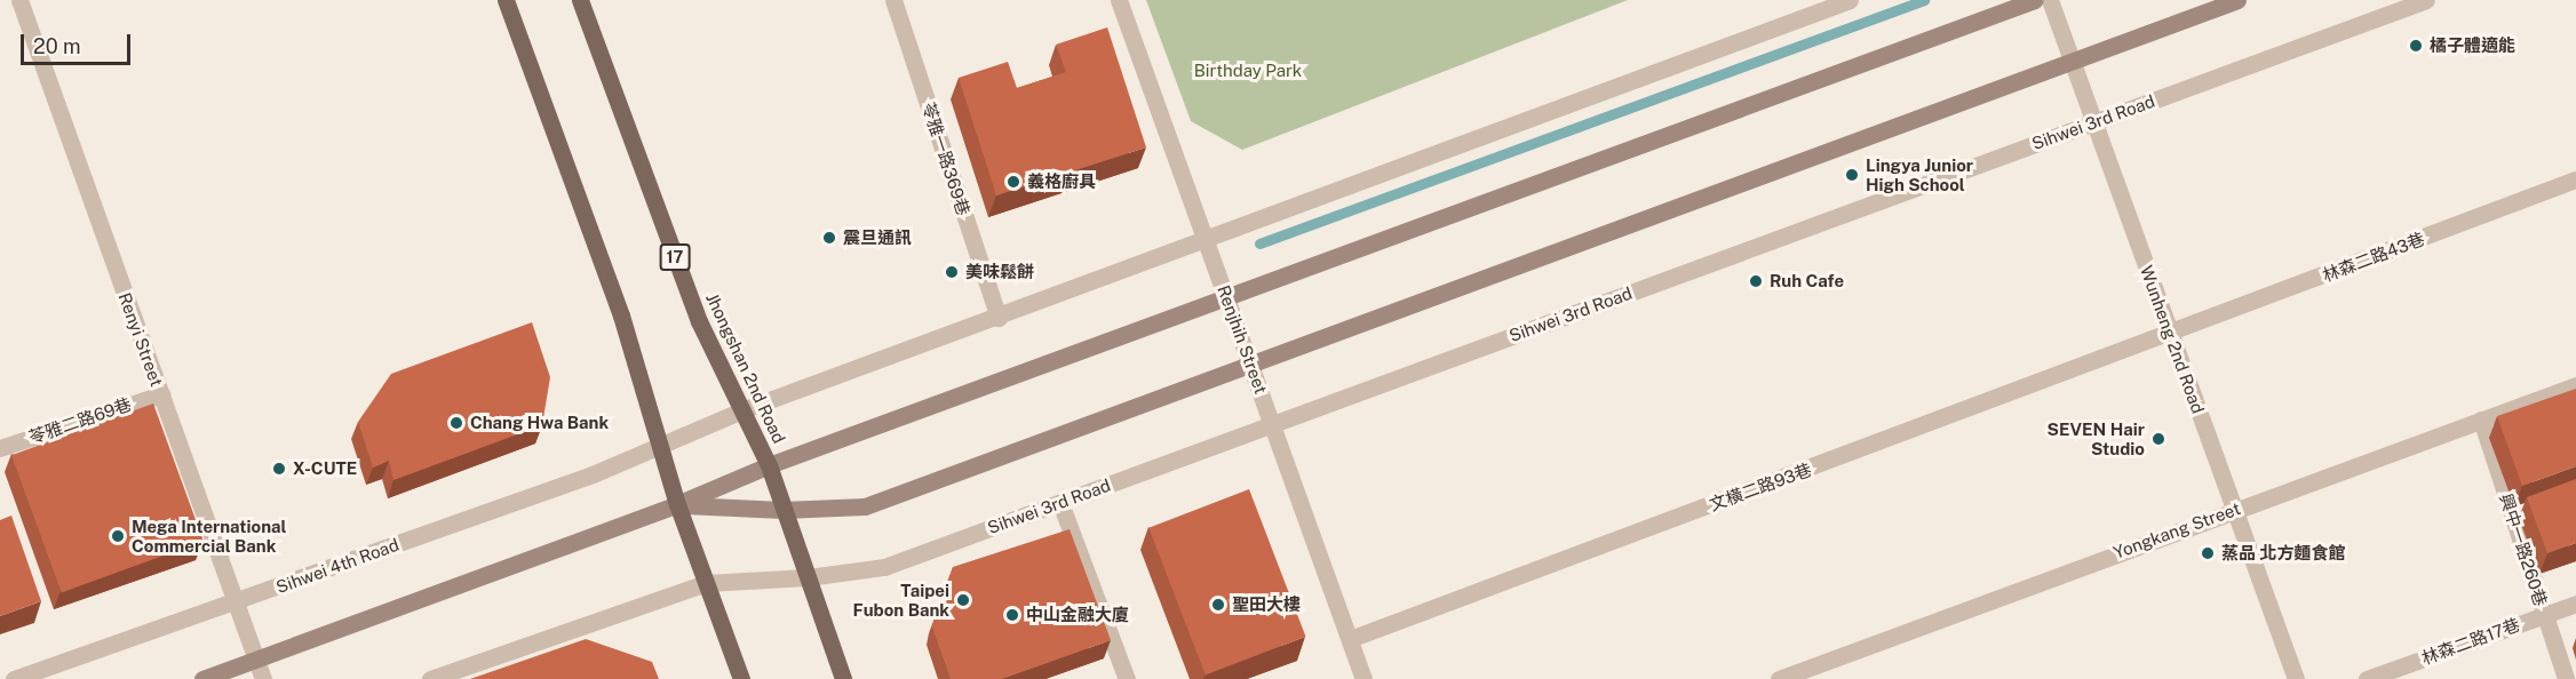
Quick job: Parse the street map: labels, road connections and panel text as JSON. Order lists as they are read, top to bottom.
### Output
{
  "streets": {
    "main road": ["17", "Jhongshan 2nd Road"],
    "street": [
      "Sihwei 3rd Road",
      "苓雅一路369巷",
      "林森二路43巷",
      "Renyi Street",
      "Renjhih Street",
      "Wunheng 2nd Road",
      "苓雅二路69巷",
      "文橫二路93巷",
      "Yongkang Street",
      "興中一路260巷",
      "Sihwei 4th Road",
      "林森二路17巷"
    ]
  },
  "crossings": [
    ["Sihwei 3rd Road", "Renjhih Street"],
    ["Sihwei 3rd Road", "Wunheng 2nd Road"],
    ["Sihwei 3rd Road", "Jhongshan 2nd Road"],
    ["林森二路43巷", "Wunheng 2nd Road"],
    ["林森二路43巷", "文橫二路93巷"],
    ["Renyi Street", "苓雅二路69巷"],
    ["Renyi Street", "Sihwei 4th Road"],
    ["Renjhih Street", "文橫二路93巷"],
    ["Wunheng 2nd Road", "文橫二路93巷"],
    ["Wunheng 2nd Road", "Yongkang Street"],
    ["Yongkang Street", "興中一路260巷"],
    ["興中一路260巷", "林森二路17巷"]
  ],
  "parks": ["Birthday Park"],
  "places": [
    "橘子體適能",
    "Lingya Junior High School",
    "義格廚具",
    "震旦通訊",
    "美味鬆餅",
    "Ruh Cafe",
    "Chang Hwa Bank",
    "SEVEN Hair Studio",
    "X-CUTE",
    "Mega International Commercial Bank",
    "蒸品 北方麵食館",
    "Taipei Fubon Bank",
    "聖田大樓",
    "中山金融大廈"
  ],
  "scale_bar": "20 m"
}
